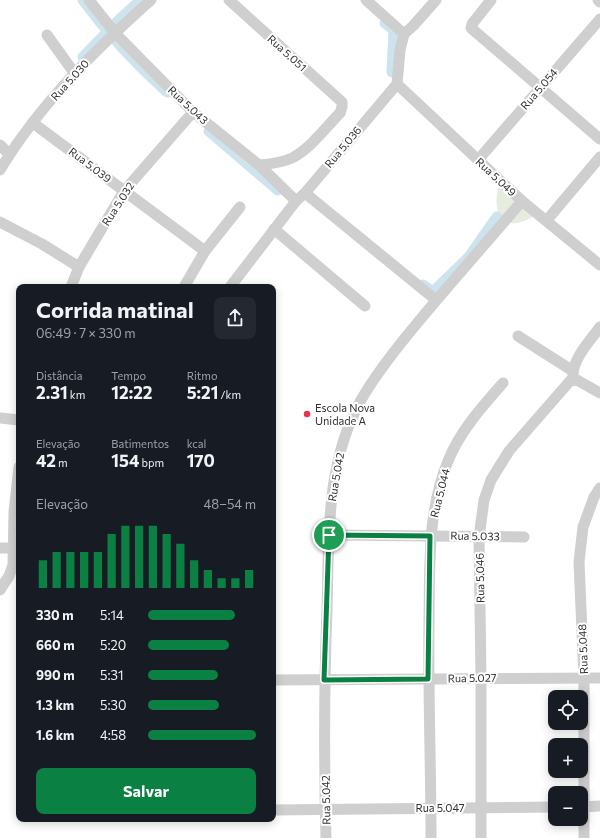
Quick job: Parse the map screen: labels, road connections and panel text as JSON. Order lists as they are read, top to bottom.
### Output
{
  "streets": {
    "street": [
      "Rua 5.051",
      "Rua 5.030",
      "Rua 5.054",
      "Rua 5.043",
      "Rua 5.036",
      "Rua 5.039",
      "Rua 5.049",
      "Rua 5.032",
      "Rua 5.042",
      "Rua 5.044",
      "Rua 5.033",
      "Rua 5.046",
      "Rua 5.048",
      "Rua 5.027",
      "Rua 5.047"
    ]
  },
  "crossings": [
    ["Rua 5.051", "Rua 5.043"],
    ["Rua 5.030", "Rua 5.043"],
    ["Rua 5.030", "Rua 5.039"],
    ["Rua 5.054", "Rua 5.049"],
    ["Rua 5.043", "Rua 5.036"],
    ["Rua 5.043", "Rua 5.032"],
    ["Rua 5.036", "Rua 5.049"],
    ["Rua 5.039", "Rua 5.032"],
    ["Rua 5.049", "Rua 5.042"],
    ["Rua 5.042", "Rua 5.033"],
    ["Rua 5.042", "Rua 5.027"],
    ["Rua 5.042", "Rua 5.047"],
    ["Rua 5.044", "Rua 5.033"],
    ["Rua 5.044", "Rua 5.027"],
    ["Rua 5.044", "Rua 5.047"],
    ["Rua 5.033", "Rua 5.046"],
    ["Rua 5.046", "Rua 5.027"],
    ["Rua 5.046", "Rua 5.047"],
    ["Rua 5.048", "Rua 5.027"]
  ],
  "places": ["Escola Nova Unidade A"],
  "page": {
    "heading": ["Corrida matinal", "06:49 · 7 × 330 m"],
    "stats": [
      ["Distância", "2.31 km"],
      ["Tempo", "12:22"],
      ["Ritmo", "5:21 /km"],
      ["Elevação", "42 m"],
      ["Batimentos", "154 bpm"],
      ["kcal", "170"]
    ],
    "chart": ["Elevação", "48–54 m"],
    "list": [
      {
        "name": "330 m",
        "note": "5:14"
      },
      {
        "name": "660 m",
        "note": "5:20"
      },
      {
        "name": "990 m",
        "note": "5:31"
      },
      {
        "name": "1.3 km",
        "note": "5:30"
      },
      {
        "name": "1.6 km",
        "note": "4:58"
      }
    ],
    "map_buttons": ["+", "−"],
    "buttons": "Salvar"
  }
}
